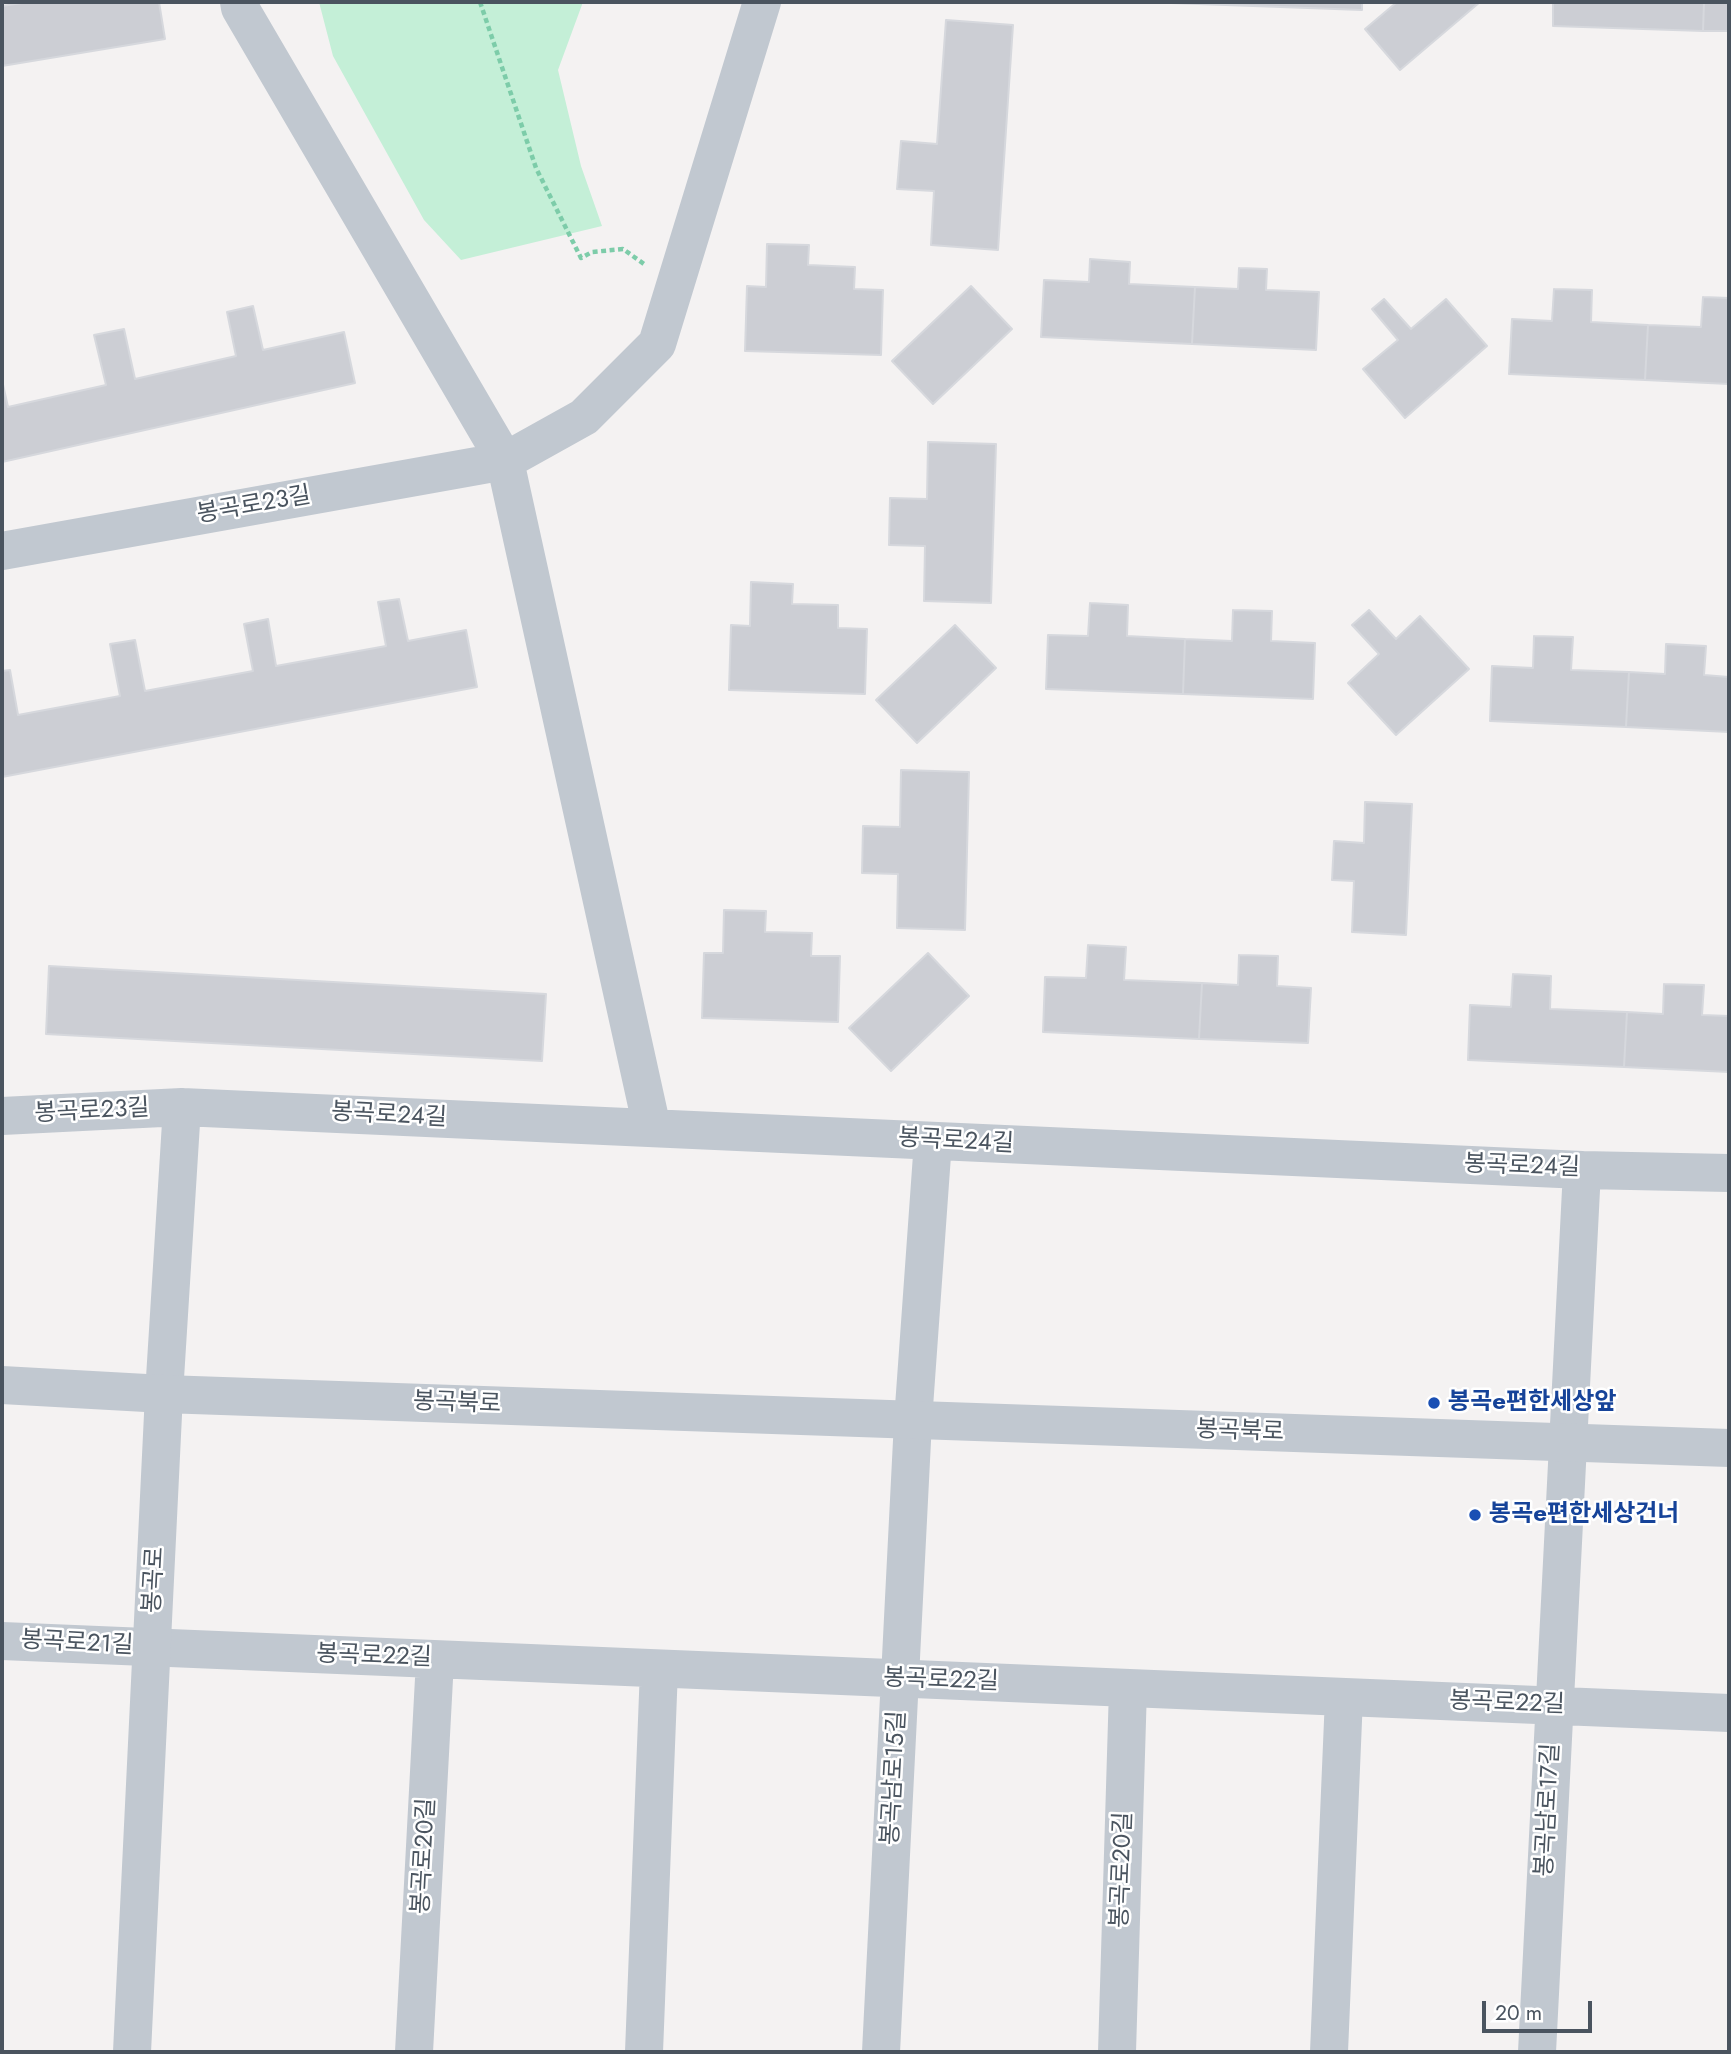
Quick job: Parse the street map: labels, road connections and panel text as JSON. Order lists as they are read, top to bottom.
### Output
{
  "streets": {
    "street": [
      "봉곡로23길",
      "봉곡로24길",
      "봉곡북로",
      "봉곡로",
      "봉곡로21길",
      "봉곡로22길",
      "봉곡남로15길",
      "봉곡남로17길",
      "봉곡로20길"
    ]
  },
  "crossings": [
    ["봉곡로23길", "봉곡로24길"],
    ["봉곡로23길", "봉곡로"],
    ["봉곡로24길", "봉곡로"],
    ["봉곡북로", "봉곡로"],
    ["봉곡북로", "봉곡남로15길"],
    ["봉곡북로", "봉곡남로17길"],
    ["봉곡로", "봉곡로21길"],
    ["봉곡로", "봉곡로22길"],
    ["봉곡로21길", "봉곡로22길"],
    ["봉곡로22길", "봉곡남로15길"],
    ["봉곡로22길", "봉곡남로17길"],
    ["봉곡로22길", "봉곡로20길"]
  ],
  "places": ["봉곡e편한세상앞", "봉곡e편한세상건너"],
  "scale_bar": "20 m"
}
